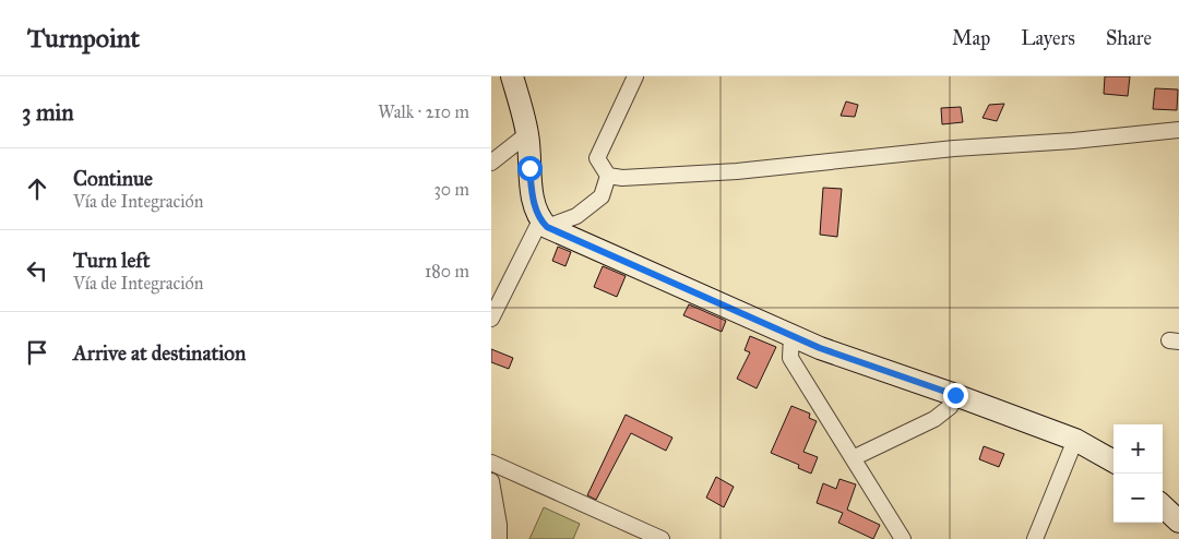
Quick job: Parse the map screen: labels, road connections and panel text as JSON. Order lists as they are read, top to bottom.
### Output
{
  "page": {
    "header": "Turnpoint",
    "nav": ["Map", "Layers", "Share"],
    "heading": ["3 min", "Walk · 210 m"],
    "list": [
      ["Continue", "Vía de Integración", "30 m"],
      ["Turn left", "Vía de Integración", "180 m"],
      "Arrive at destination"
    ],
    "map_buttons": ["+", "−"]
  }
}
